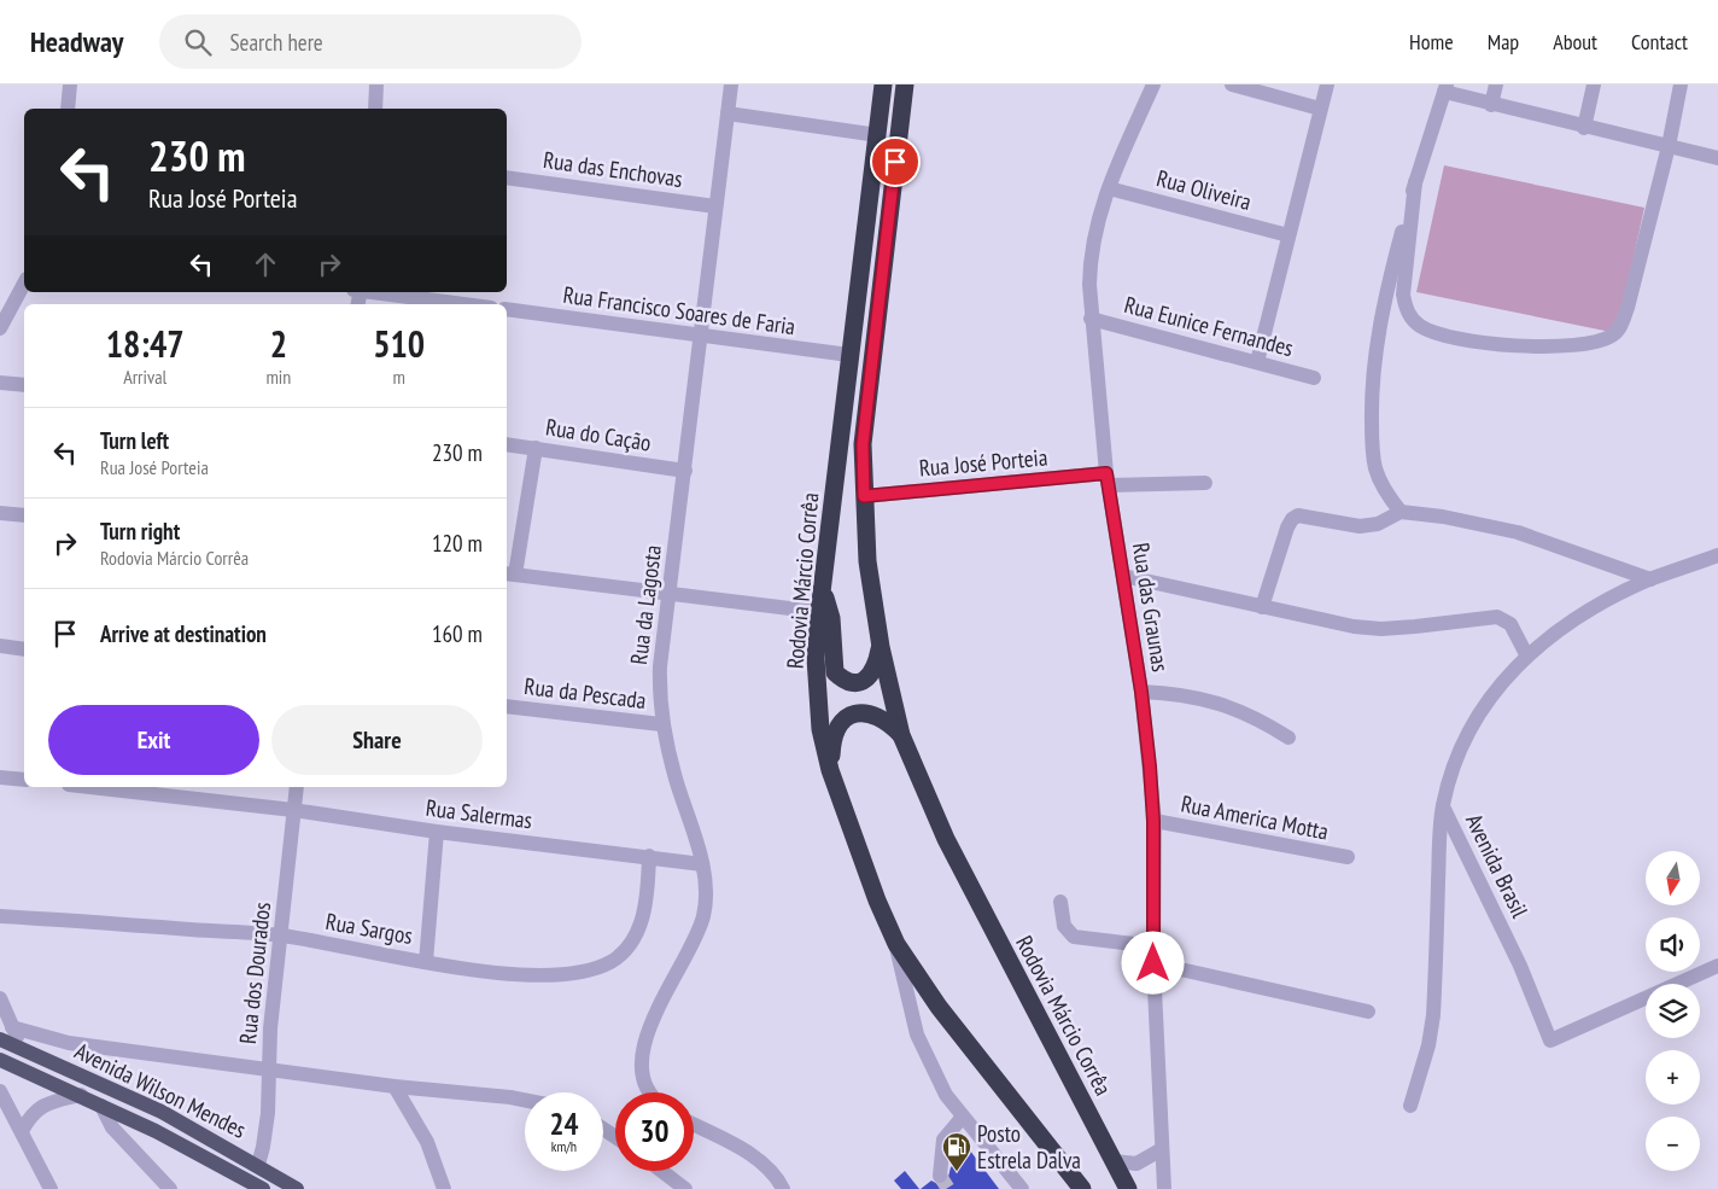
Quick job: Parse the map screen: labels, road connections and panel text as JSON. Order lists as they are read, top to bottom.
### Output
{
  "streets": {
    "highway": ["Rodovia Márcio Corrêa"],
    "main road": ["Avenida Wilson Mendes"],
    "street": [
      "Rua das Enchovas",
      "Rua Oliveira",
      "Rua Francisco Soares de Faria",
      "Rua Eunice Fernandes",
      "Rua do Cação",
      "Rua José Porteia",
      "Rua da Lagosta",
      "Rua das Graunas",
      "Rua da Pescada",
      "Rua Salermas",
      "Rua America Motta",
      "Avenida Brasil",
      "Rua Sargos",
      "Rua dos Dourados"
    ]
  },
  "crossings": [
    ["Rua das Enchovas", "Rua da Lagosta"],
    ["Rua Oliveira", "Rua das Graunas"],
    ["Rua Francisco Soares de Faria", "Rodovia Márcio Corrêa"],
    ["Rua Francisco Soares de Faria", "Rua da Lagosta"],
    ["Rua Eunice Fernandes", "Rua das Graunas"],
    ["Rua do Cação", "Rua da Lagosta"],
    ["Rua José Porteia", "Rodovia Márcio Corrêa"],
    ["Rua José Porteia", "Rua das Graunas"],
    ["Rua da Lagosta", "Rua da Pescada"],
    ["Rua da Lagosta", "Rua Salermas"],
    ["Rua das Graunas", "Rua America Motta"],
    ["Rua Salermas", "Rua Sargos"],
    ["Rua Salermas", "Rua dos Dourados"],
    ["Rua Sargos", "Rua dos Dourados"],
    ["Rua dos Dourados", "Avenida Wilson Mendes"]
  ],
  "places": {
    "fuel station": ["Posto Estrela Dalva"]
  },
  "north": "bottom",
  "page": {
    "header": "Headway",
    "search": "Search here",
    "nav": [
      "Home",
      "Map",
      "About",
      "Contact"
    ],
    "turn": ["230 m", "Rua José Porteia"],
    "eta": [
      "18:47",
      "Arrival",
      "2",
      "min",
      "510",
      "m"
    ],
    "list": [
      {
        "name": "Turn left",
        "note": "Rua José Porteia",
        "value": "230 m"
      },
      {
        "name": "Turn right",
        "note": "Rodovia Márcio Corrêa",
        "value": "120 m"
      },
      {
        "name": "Arrive at destination",
        "value": "160 m"
      }
    ],
    "buttons": ["Exit", "Share"],
    "map_buttons": ["+", "−"],
    "speed": "24 km/h",
    "limit": "30"
  }
}
